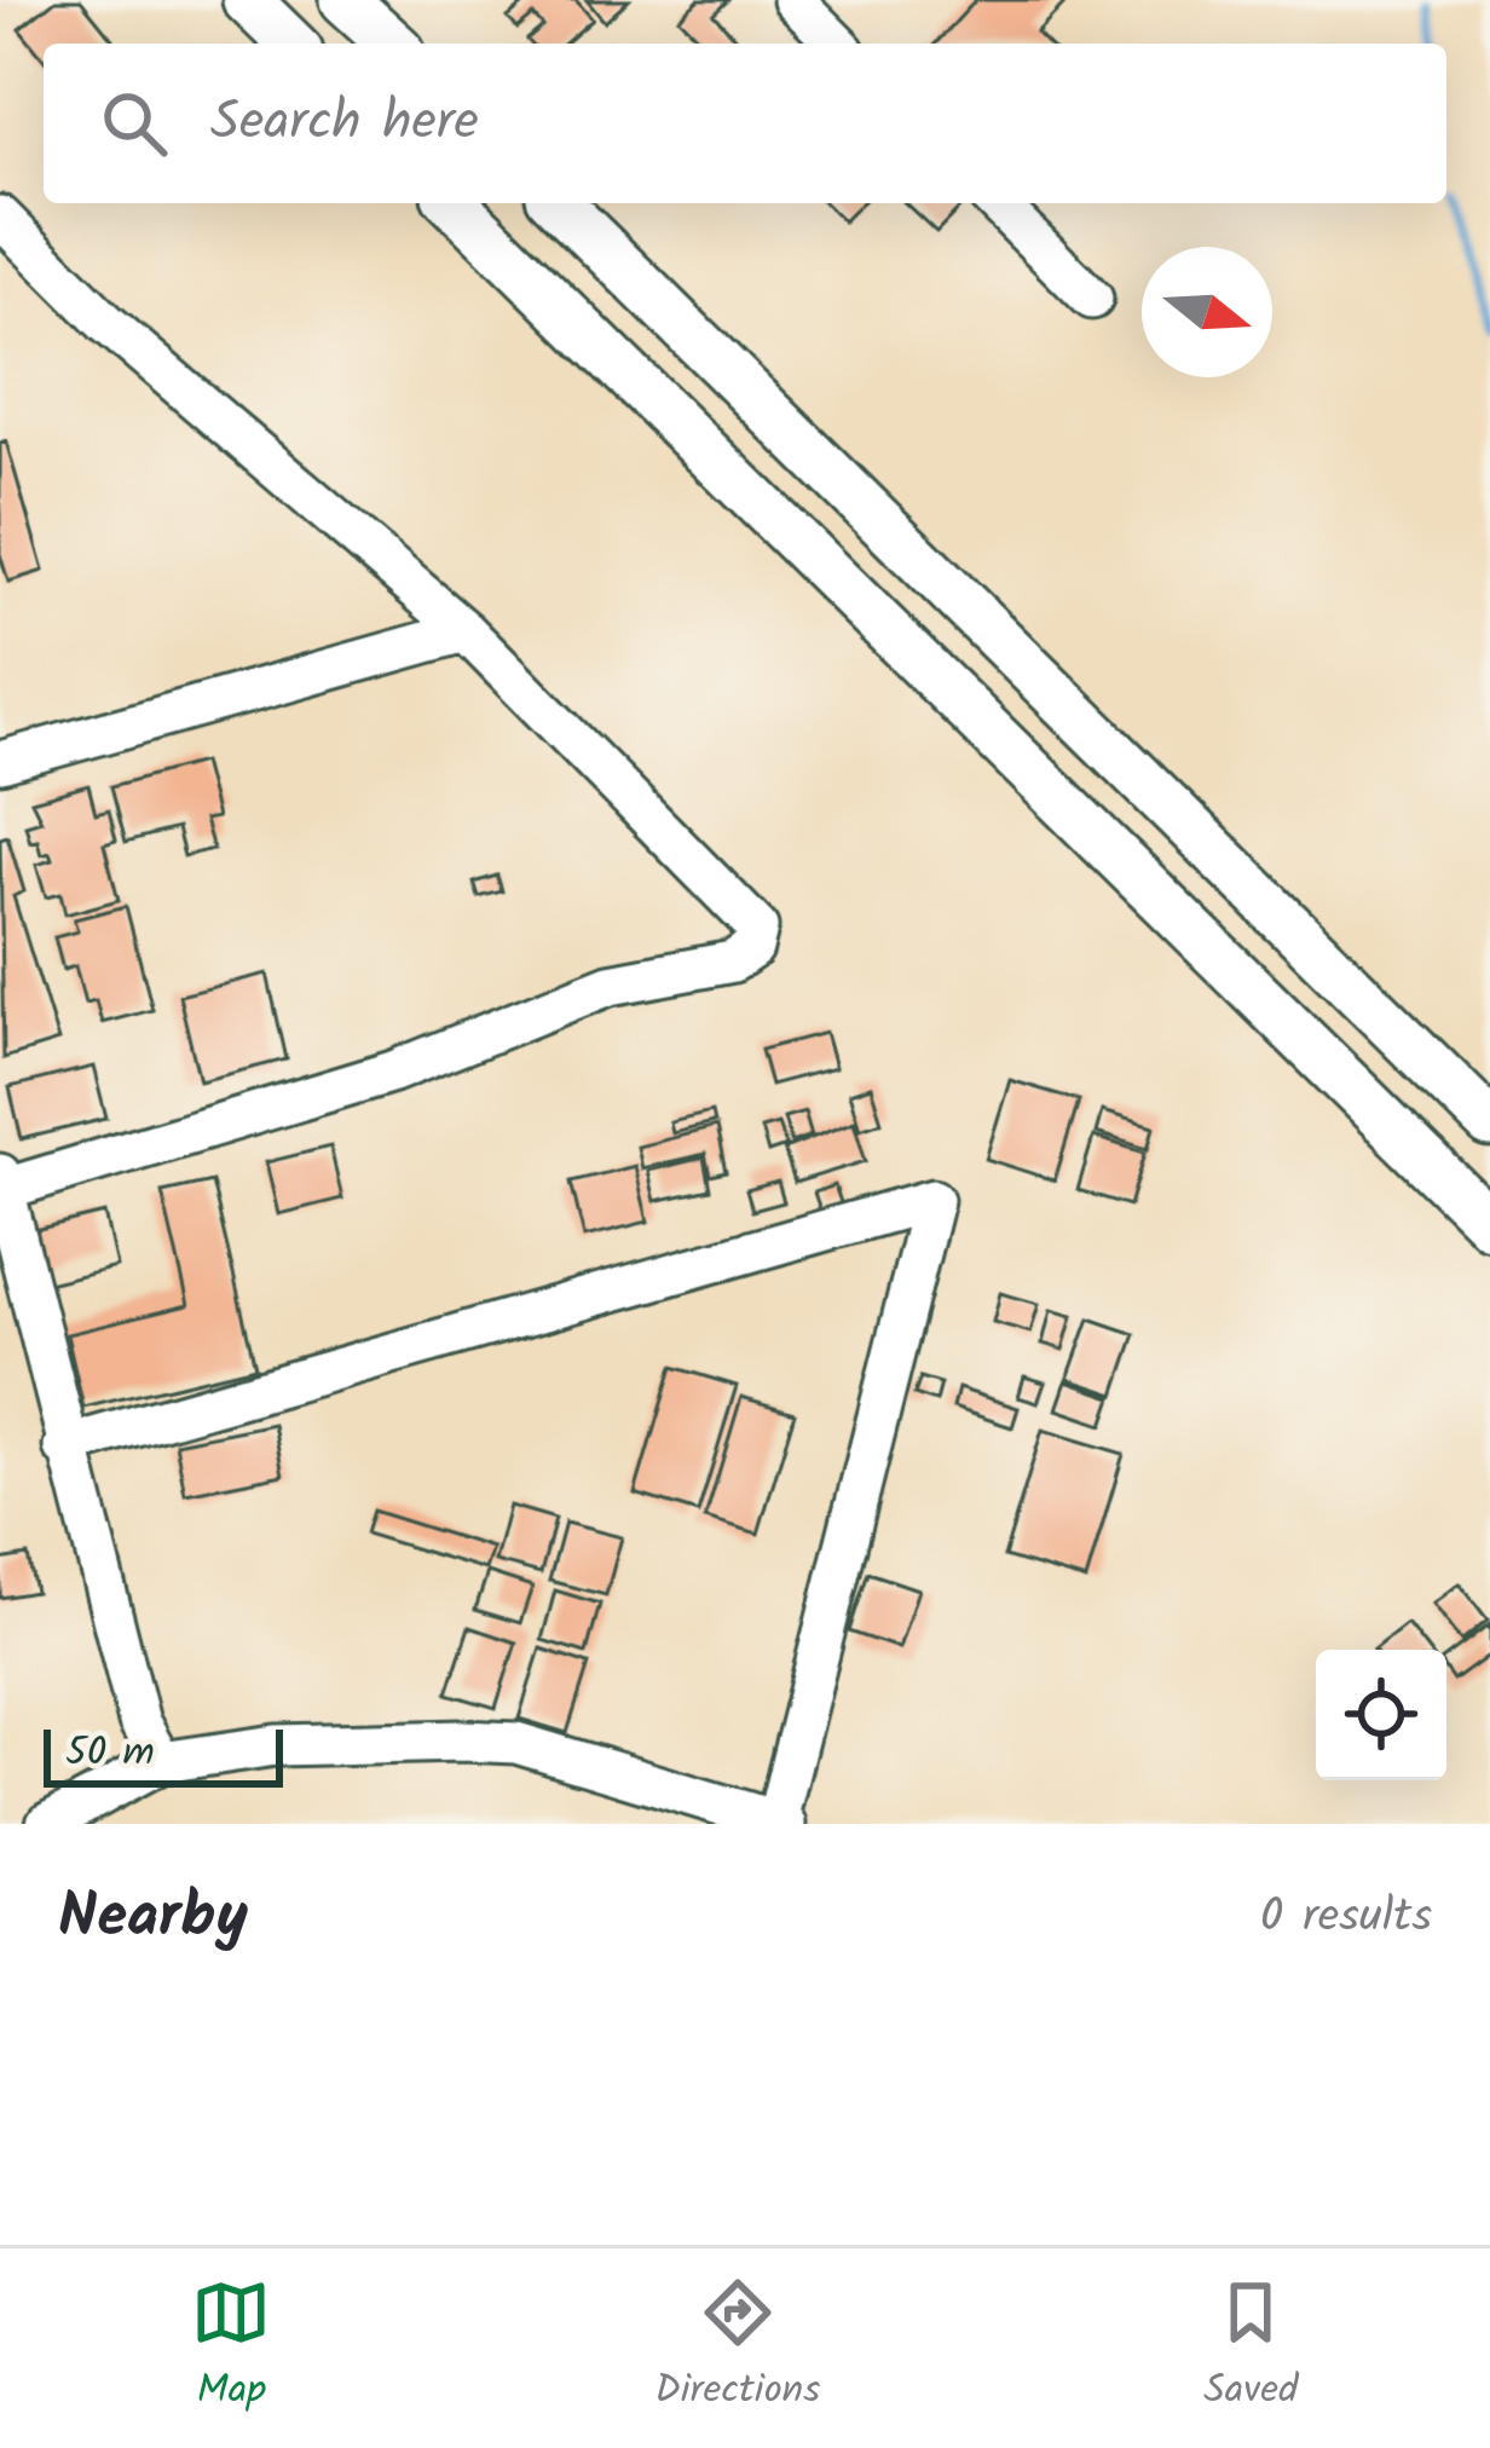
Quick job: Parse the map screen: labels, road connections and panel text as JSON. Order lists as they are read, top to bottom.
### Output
{
  "scale_bar": "50 m",
  "north": "right",
  "page": {
    "search": "Search here",
    "scale": "50 m",
    "heading": ["Nearby", "0 results"],
    "nav": ["Map", "Directions", "Saved"]
  }
}
